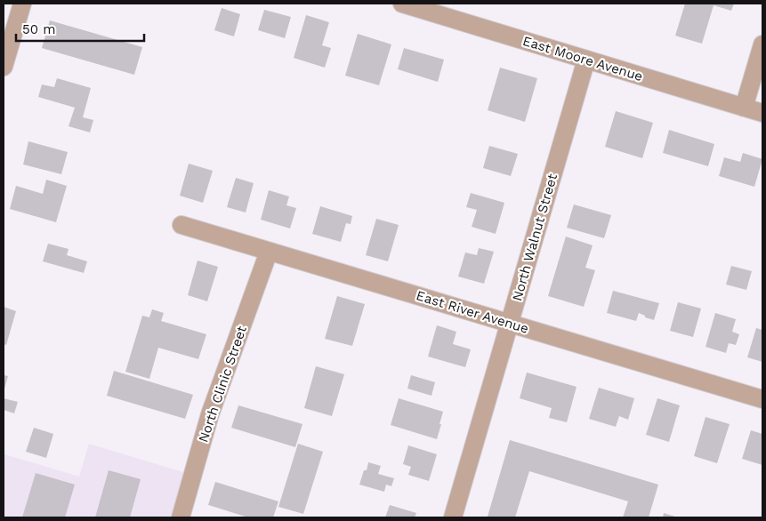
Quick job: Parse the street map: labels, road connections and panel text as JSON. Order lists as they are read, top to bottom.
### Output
{
  "streets": {
    "street": [
      "East Moore Avenue",
      "North Walnut Street",
      "East River Avenue",
      "North Clinic Street"
    ]
  },
  "crossings": [
    ["East Moore Avenue", "North Walnut Street"],
    ["North Walnut Street", "East River Avenue"],
    ["East River Avenue", "North Clinic Street"]
  ],
  "scale_bar": "50 m"
}
